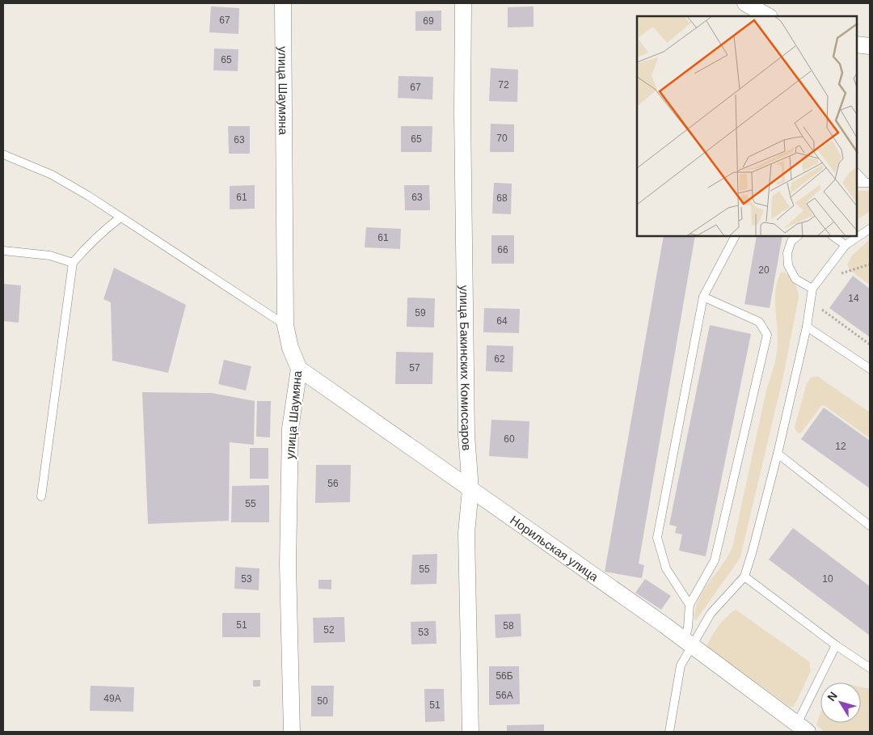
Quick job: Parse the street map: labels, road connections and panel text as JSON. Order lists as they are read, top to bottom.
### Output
{
  "streets": {
    "street": ["улица Шаумяна", "улица Бакинских Комиссаров", "Норильская улица"]
  },
  "crossings": [
    ["улица Шаумяна", "Норильская улица"],
    ["улица Бакинских Комиссаров", "Норильская улица"]
  ],
  "house_numbers": [
    "67",
    "69",
    "65",
    "72",
    "67",
    "70",
    "65",
    "63",
    "61",
    "63",
    "68",
    "61",
    "66",
    "20",
    "14",
    "59",
    "64",
    "62",
    "57",
    "60",
    "12",
    "56",
    "55",
    "55",
    "53",
    "10",
    "51",
    "58",
    "52",
    "53",
    "56Б",
    "56А",
    "49А",
    "50",
    "51"
  ],
  "north": "top left"
}
